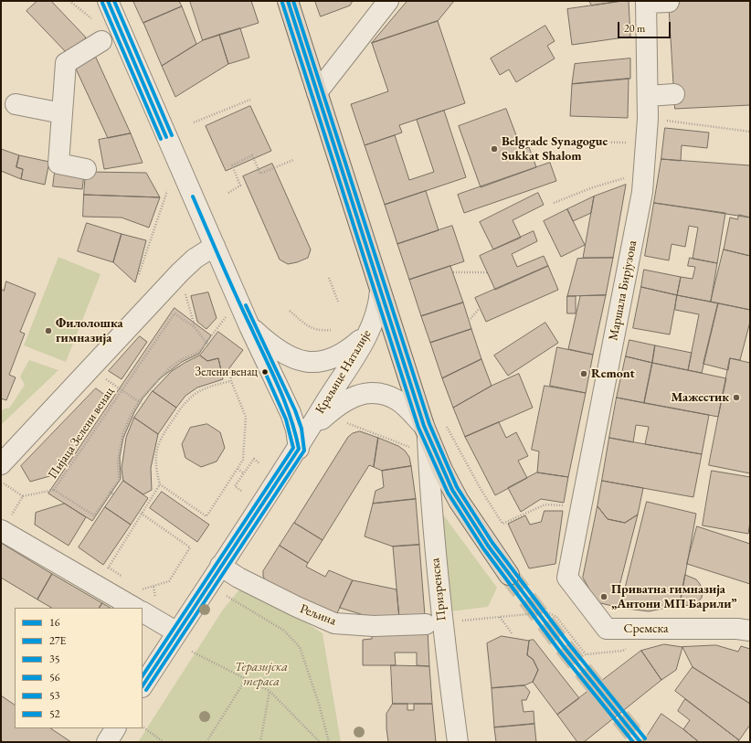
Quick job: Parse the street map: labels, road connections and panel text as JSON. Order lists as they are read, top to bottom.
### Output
{
  "streets": {
    "street": [
      "Маршала Бирјузова",
      "Краљице Наталије",
      "Призренска",
      "Рељина",
      "Сремска"
    ],
    "path": ["Пијаца Зелени венац"]
  },
  "crossings": [
    ["Маршала Бирјузова", "Сремска"],
    ["Краљице Наталије", "Призренска"],
    ["Краљице Наталије", "Рељина"],
    ["Призренска", "Рељина"]
  ],
  "parks": ["Теразијска тераса"],
  "places": [
    "Belgrade Synagogue Sukkat Shalom",
    "Филолошка гимназија",
    "Зелени венац",
    "Remont",
    "Мажестик",
    "Приватна гимназија „Антони МП Барили”"
  ],
  "lines": [
    "transit line 16",
    "transit line 35",
    "transit line 56",
    "transit line 52",
    "transit line 27E",
    "transit line 53"
  ],
  "legend": [
    "16",
    "27E",
    "35",
    "56",
    "53",
    "52"
  ],
  "scale_bar": "20 m"
}
